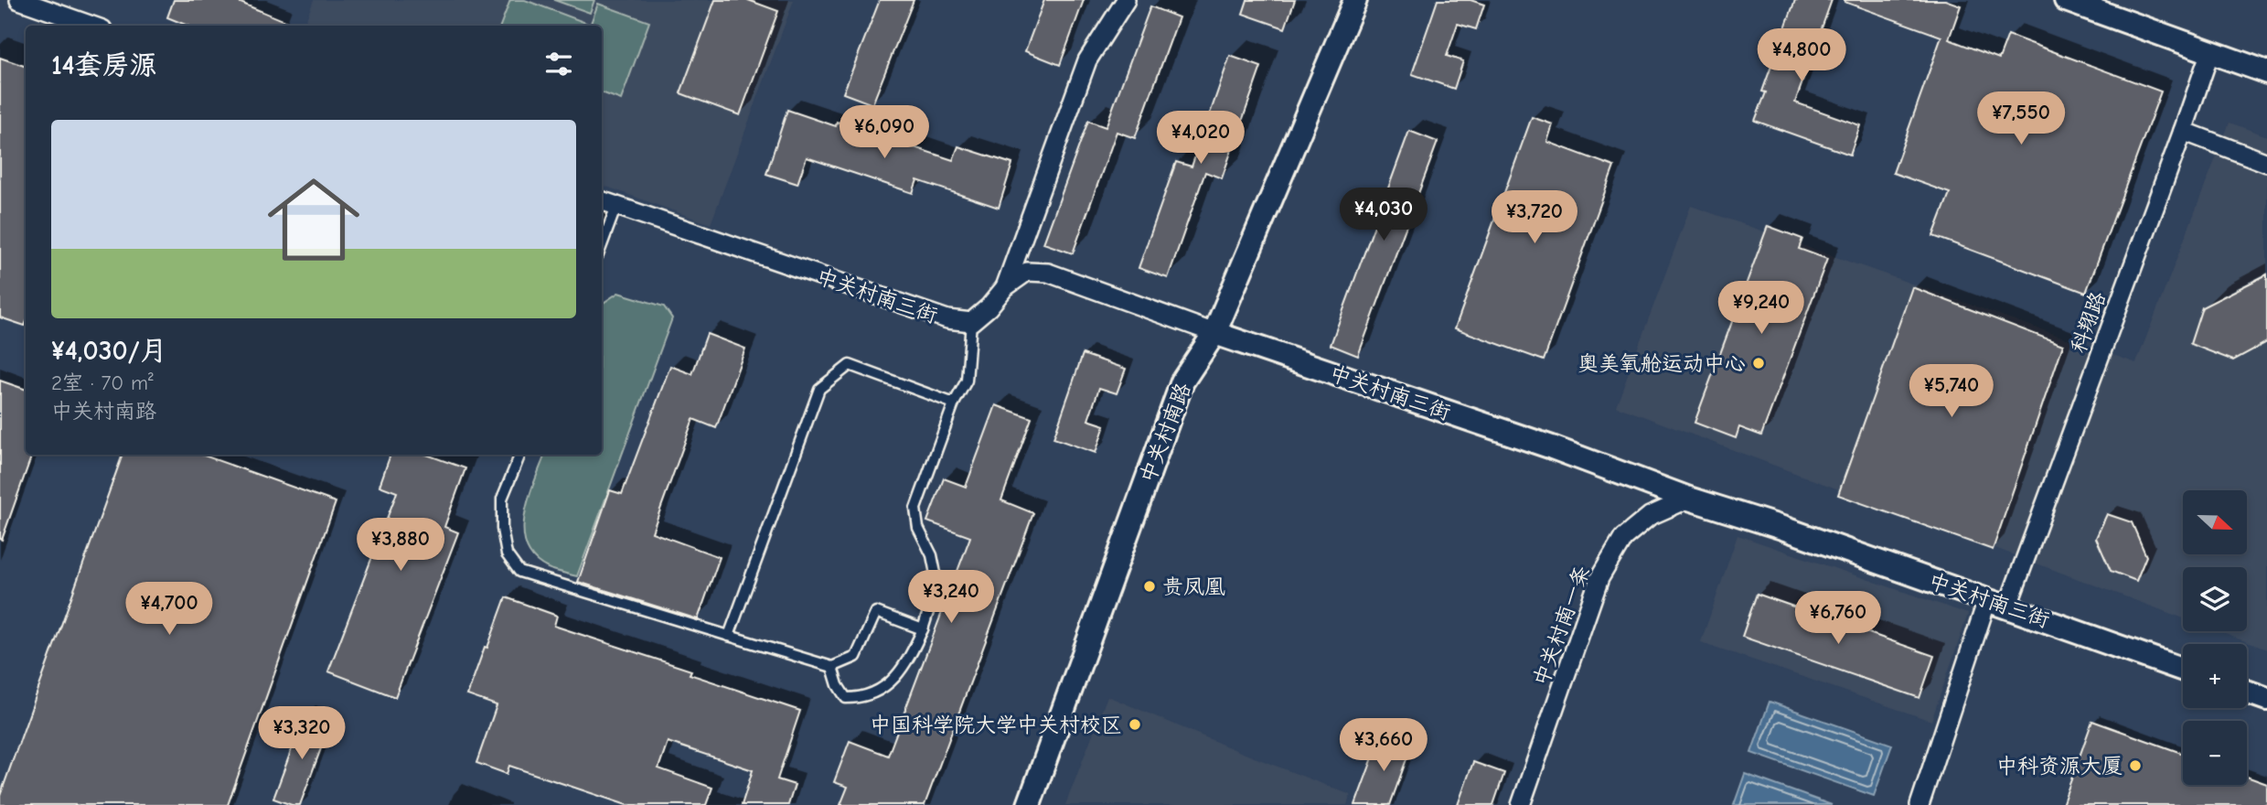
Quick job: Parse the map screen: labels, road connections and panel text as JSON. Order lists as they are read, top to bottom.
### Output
{
  "streets": {
    "street": [
      "中关村南三街",
      "科翔路",
      "中关村南路",
      "中关村南一条"
    ]
  },
  "crossings": [
    ["中关村南三街", "科翔路"],
    ["中关村南三街", "中关村南路"],
    ["中关村南三街", "中关村南一条"]
  ],
  "places": [
    "奥美氧舱运动中心",
    "贵凤凰",
    "中国科学院大学中关村校区",
    "中科资源大厦"
  ],
  "north": "right",
  "page": {
    "heading": "14套房源",
    "price": [
      "¥4,800",
      "¥7,550",
      "¥6,090",
      "¥4,020",
      "¥4,030",
      "¥3,720",
      "¥9,240",
      "¥5,740",
      "¥3,880",
      "¥3,240",
      "¥4,700",
      "¥6,760",
      "¥3,320",
      "¥3,660"
    ],
    "list": [
      {
        "name": "¥4,030/月",
        "note": "2室 · 70 m² · 中关村南路"
      }
    ],
    "map_buttons": ["+", "−"]
  }
}
